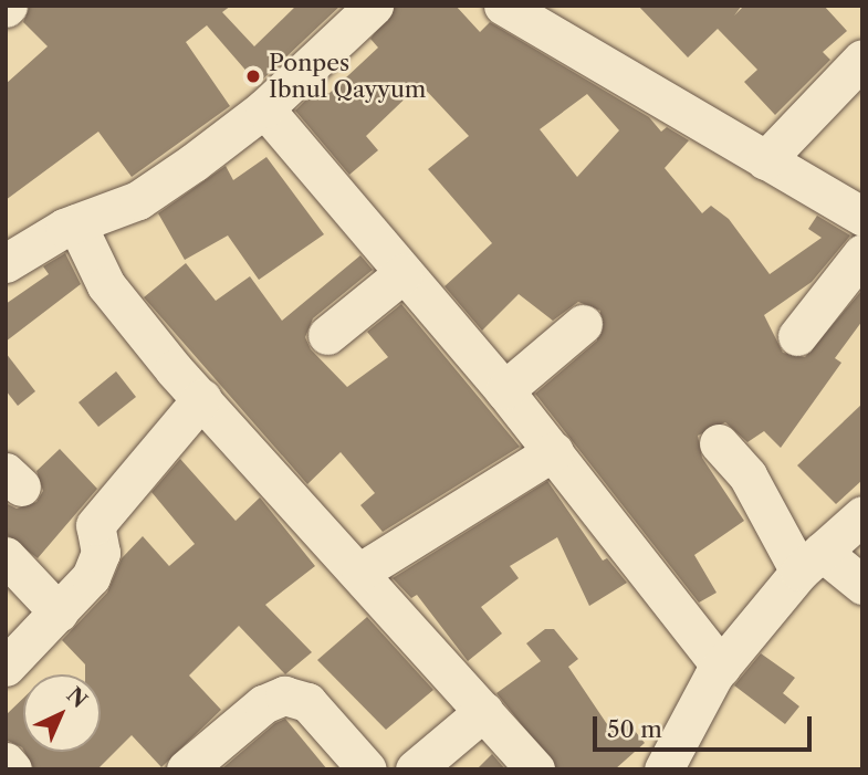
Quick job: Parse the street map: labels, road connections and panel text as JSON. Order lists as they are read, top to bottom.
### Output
{
  "places": ["Ponpes Ibnul Qayyum"],
  "scale_bar": "50 m",
  "north": "top right"
}
